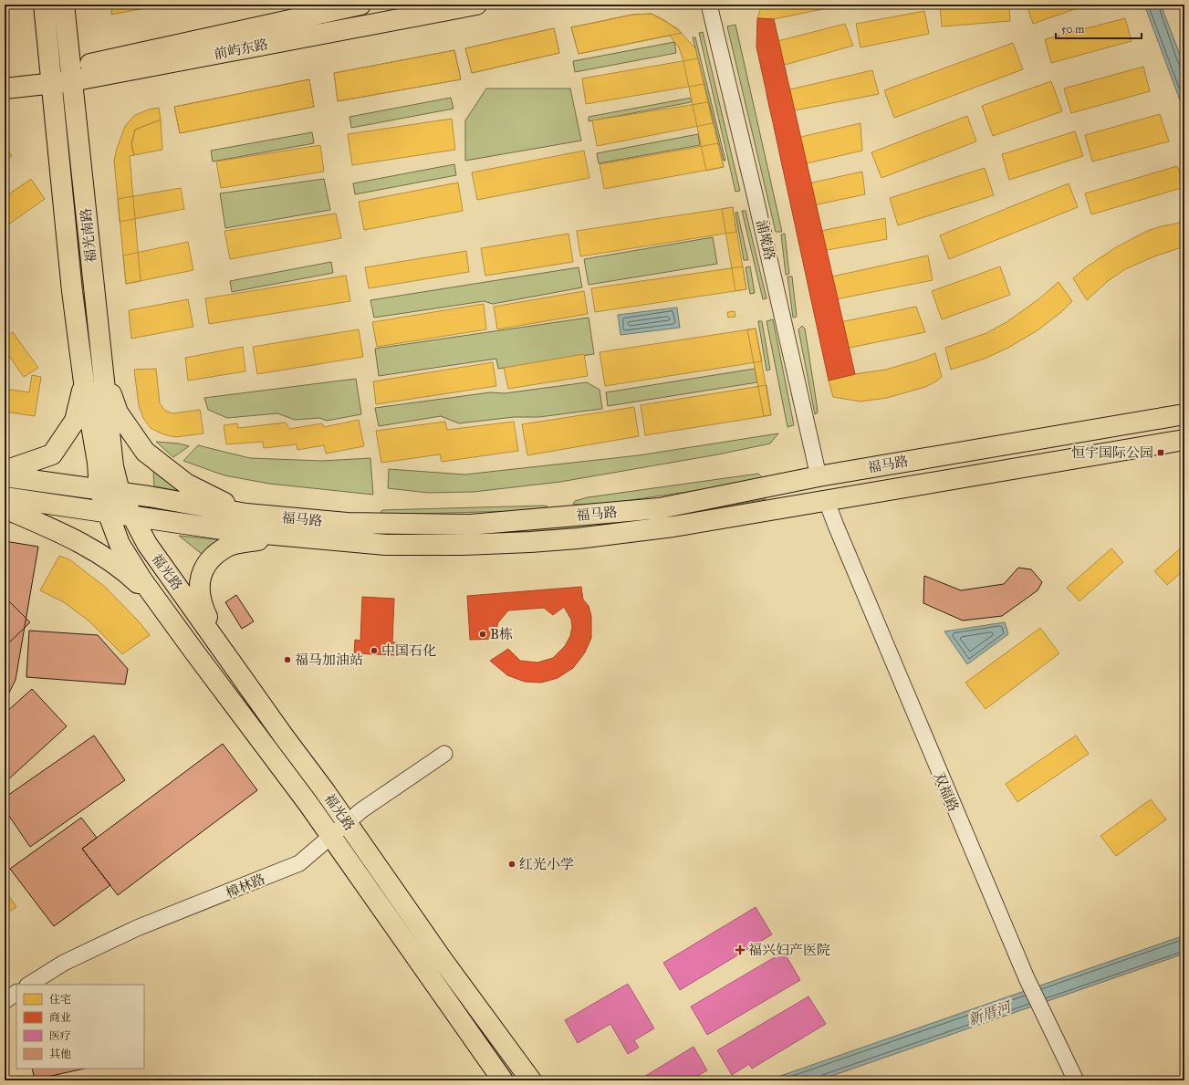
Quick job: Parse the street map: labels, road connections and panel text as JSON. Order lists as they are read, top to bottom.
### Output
{
  "streets": {
    "main road": [
      "前屿东路",
      "福光南路",
      "福马路",
      "福光路"
    ],
    "street": ["浦墘路", "双福路", "樟林路"]
  },
  "crossings": [
    ["前屿东路", "福光南路"],
    ["福光南路", "福光路"],
    ["浦墘路", "福马路"],
    ["福马路", "福光路"],
    ["福马路", "双福路"],
    ["福光路", "樟林路"]
  ],
  "water": ["新厝河"],
  "places": {
    "transit": ["恒宇国际公园"],
    "other": [
      "B栋",
      "中国石化",
      "福马加油站",
      "红光小学"
    ],
    "health": ["福兴妇产医院"]
  },
  "legend": [
    "住宅",
    "商业",
    "医疗",
    "其他"
  ],
  "scale_bar": "50 m"
}
